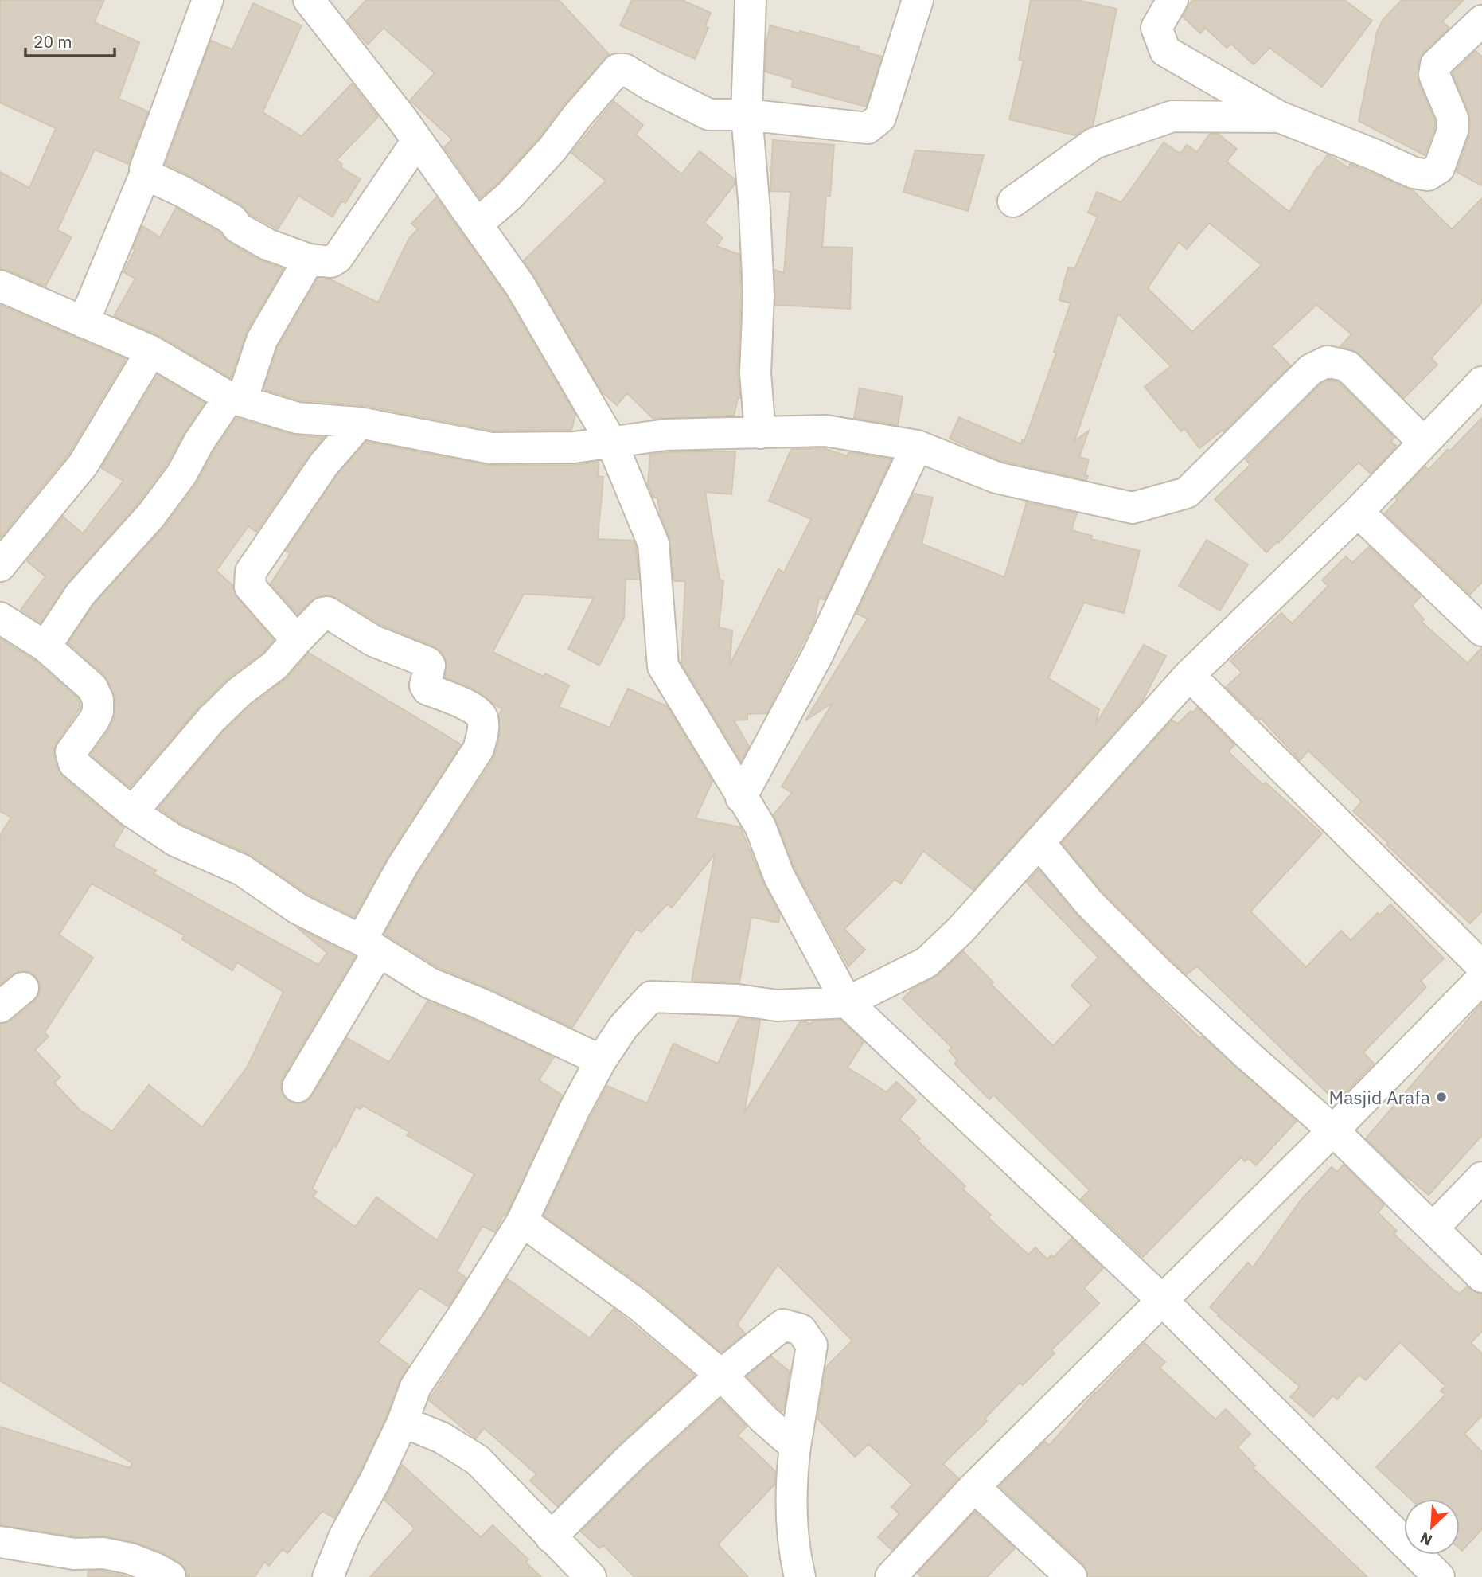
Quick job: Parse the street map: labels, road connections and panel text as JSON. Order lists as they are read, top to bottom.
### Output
{
  "places": ["Masjid Arafa"],
  "scale_bar": "20 m",
  "north": "bottom left"
}
